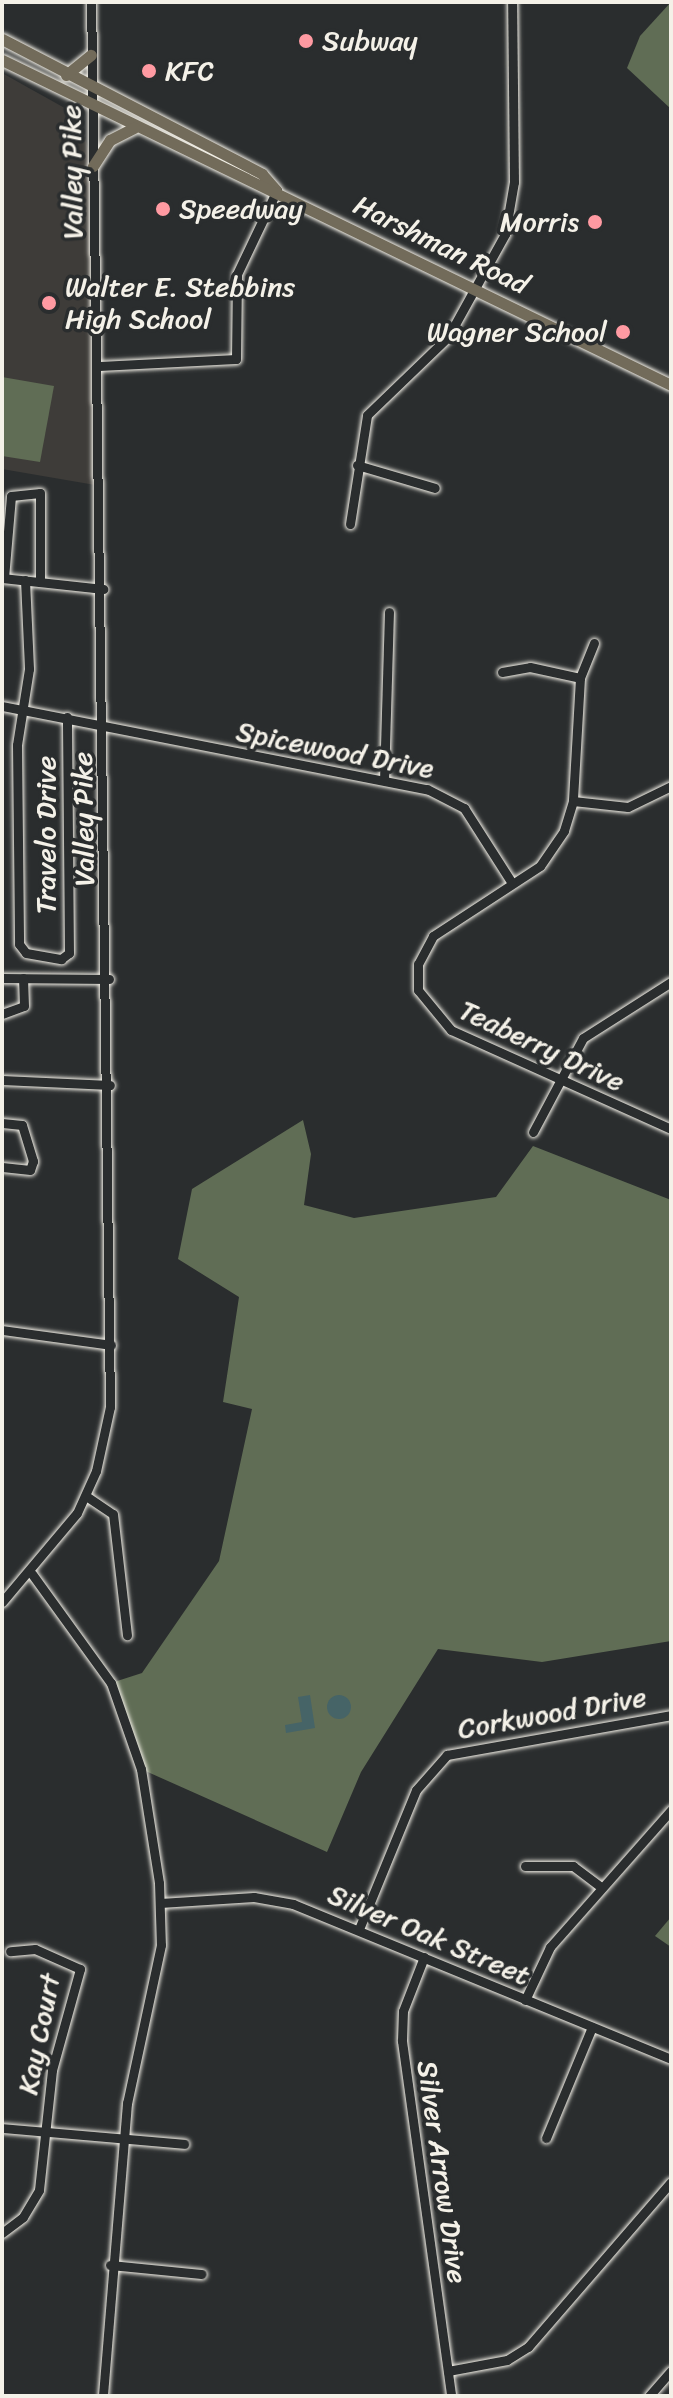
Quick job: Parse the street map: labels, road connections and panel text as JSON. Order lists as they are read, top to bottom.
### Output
{
  "streets": {
    "main road": ["Harshman Road"],
    "street": [
      "Valley Pike",
      "Spicewood Drive",
      "Travelo Drive",
      "Teaberry Drive",
      "Corkwood Drive",
      "Silver Oak Street",
      "Kay Court",
      "Silver Arrow Drive"
    ]
  },
  "crossings": [
    ["Valley Pike", "Harshman Road"],
    ["Valley Pike", "Spicewood Drive"],
    ["Spicewood Drive", "Travelo Drive"],
    ["Spicewood Drive", "Teaberry Drive"],
    ["Corkwood Drive", "Silver Oak Street"],
    ["Silver Oak Street", "Silver Arrow Drive"]
  ],
  "places": [
    "Subway",
    "KFC",
    "Speedway",
    "Morris",
    "Walter E. Stebbins High School",
    "Wagner School"
  ]
}
